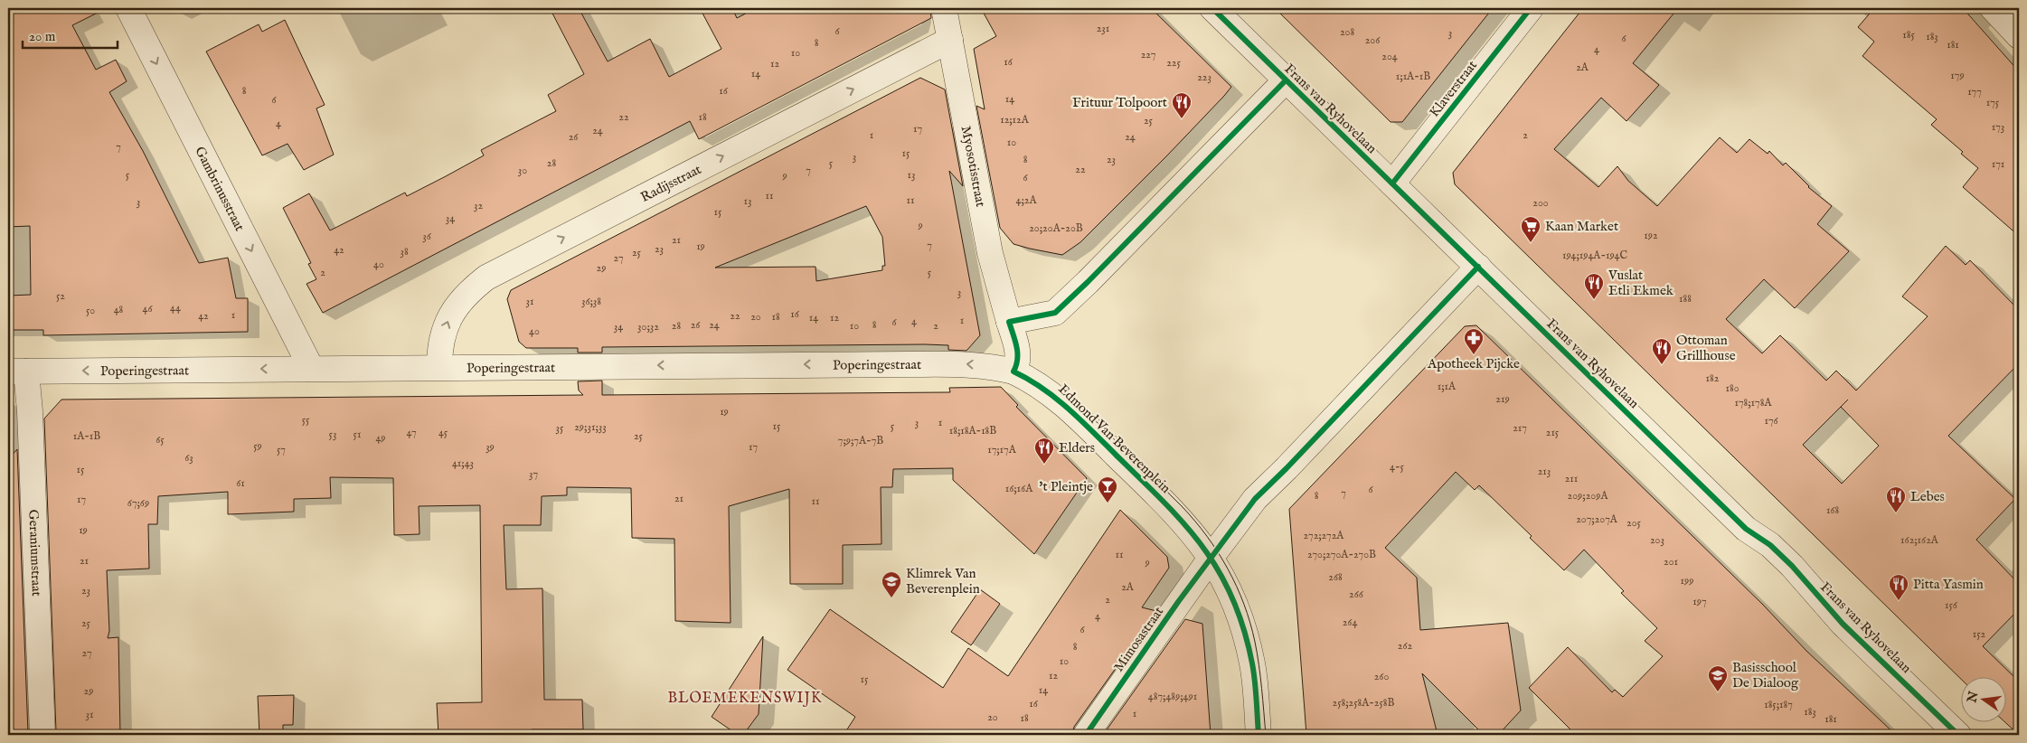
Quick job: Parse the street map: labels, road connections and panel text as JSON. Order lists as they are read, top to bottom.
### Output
{
  "streets": {
    "street": [
      "Klaverstraat",
      "Frans van Ryhovelaan",
      "Myosotisstraat",
      "Radijsstraat",
      "Gambrinusstraat",
      "Poperingestraat",
      "Edmond Van Beverenplein",
      "Geraniumstraat",
      "Mimosastraat"
    ]
  },
  "crossings": [
    ["Klaverstraat", "Frans van Ryhovelaan"],
    ["Myosotisstraat", "Radijsstraat"],
    ["Radijsstraat", "Poperingestraat"],
    ["Gambrinusstraat", "Poperingestraat"],
    ["Poperingestraat", "Edmond Van Beverenplein"],
    ["Poperingestraat", "Geraniumstraat"],
    ["Edmond Van Beverenplein", "Mimosastraat"]
  ],
  "one_way": ["Radijsstraat", "Gambrinusstraat", "Poperingestraat"],
  "districts": ["BLOEMEKENSWIJK"],
  "places": {
    "restaurant": [
      "Frituur Tolpoort",
      "Vuslat Etli Ekmek",
      "Ottoman Grillhouse",
      "Elders",
      "Lebes",
      "Pitta Yasmin"
    ],
    "supermarket": ["Kaan Market"],
    "pharmacy": ["Apotheek Pijcke"],
    "bar": ["'t Pleintje"],
    "school or university": ["Klimrek Van Beverenplein", "Basisschool De Dialoog"]
  },
  "house_numbers": [
    "231",
    "6",
    "208",
    "3",
    "185",
    "183",
    "6",
    "206",
    "8",
    "181",
    "4",
    "10",
    "227",
    "204",
    "16",
    "225",
    "12",
    "2A",
    "14",
    "179",
    "1;1A-1B",
    "223",
    "8",
    "16",
    "177",
    "14",
    "6",
    "175",
    "22",
    "18",
    "12;12A",
    "25",
    "4",
    "173",
    "17",
    "24",
    "1",
    "2",
    "26",
    "24",
    "10",
    "7",
    "15",
    "3",
    "8",
    "23",
    "28",
    "5",
    "171",
    "22",
    "30",
    "7",
    "5",
    "13",
    "9",
    "6",
    "11",
    "11",
    "4;2A",
    "13",
    "3",
    "200",
    "32",
    "15",
    "34",
    "9",
    "20;20A-20B",
    "192",
    "36",
    "21",
    "7",
    "19",
    "23",
    "42",
    "38",
    "25",
    "194;194A-194C",
    "27",
    "40",
    "29",
    "2",
    "5",
    "3",
    "52",
    "188",
    "31",
    "36;38",
    "44",
    "46",
    "48",
    "50",
    "16",
    "1",
    "42",
    "22",
    "20",
    "18",
    "14",
    "12",
    "1",
    "4",
    "6",
    "26",
    "24",
    "8",
    "28",
    "10",
    "2",
    "34",
    "30;32",
    "40",
    "182",
    "1;1A",
    "180",
    "219",
    "178;178A",
    "19",
    "55",
    "176",
    "3",
    "1",
    "15",
    "5",
    "29;31;33",
    "35",
    "217",
    "18;18A-18B",
    "47",
    "45",
    "215",
    "53",
    "51",
    "1A-1B",
    "25",
    "49",
    "65",
    "7;9;7A-7B",
    "59",
    "39",
    "17",
    "57",
    "17;17A",
    "63",
    "41;43",
    "4-5",
    "15",
    "213",
    "37",
    "211",
    "61",
    "16;16A",
    "6",
    "7",
    "8",
    "209;209A",
    "21",
    "17",
    "11",
    "67;69",
    "168",
    "207;207A",
    "205",
    "19",
    "272;272A",
    "203",
    "162;162A",
    "11",
    "270;270A-270B",
    "21",
    "201",
    "9",
    "268",
    "199",
    "2A",
    "23",
    "266",
    "2",
    "197",
    "156",
    "4",
    "264",
    "25",
    "6",
    "152",
    "262",
    "8",
    "27",
    "10",
    "12",
    "260",
    "15",
    "14",
    "29",
    "487;489;491",
    "258;258A-258B",
    "16",
    "185;187",
    "183",
    "1",
    "31",
    "20",
    "18",
    "181"
  ],
  "scale_bar": "20 m",
  "north": "left"
}
